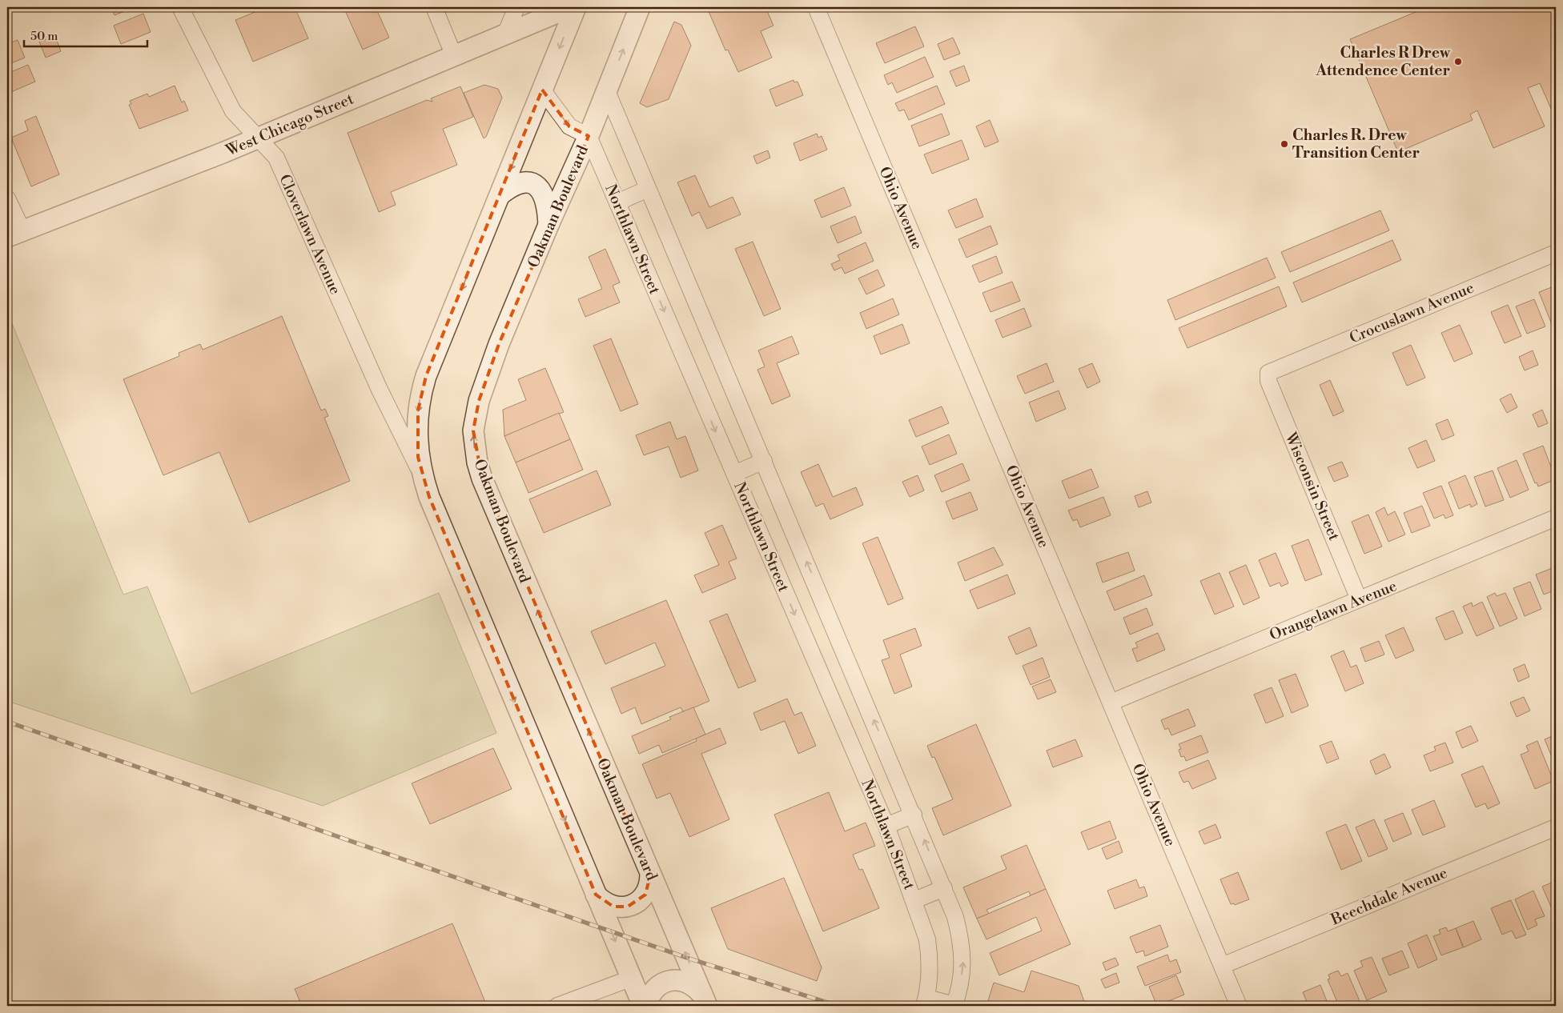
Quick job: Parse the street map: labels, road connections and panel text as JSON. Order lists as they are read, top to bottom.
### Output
{
  "streets": {
    "street": [
      "West Chicago Street",
      "Oakman Boulevard",
      "Ohio Avenue",
      "Cloverlawn Avenue",
      "Northlawn Street",
      "Crocuslawn Avenue",
      "Wisconsin Street",
      "Orangelawn Avenue",
      "Beechdale Avenue"
    ]
  },
  "crossings": [
    ["West Chicago Street", "Cloverlawn Avenue"],
    ["Oakman Boulevard", "Northlawn Street"],
    ["Ohio Avenue", "Orangelawn Avenue"],
    ["Ohio Avenue", "Beechdale Avenue"],
    ["Crocuslawn Avenue", "Wisconsin Street"],
    ["Wisconsin Street", "Orangelawn Avenue"]
  ],
  "places": ["Charles R Drew Attendence Center", "Charles R. Drew Transition Center"],
  "scale_bar": "50 m"
}
